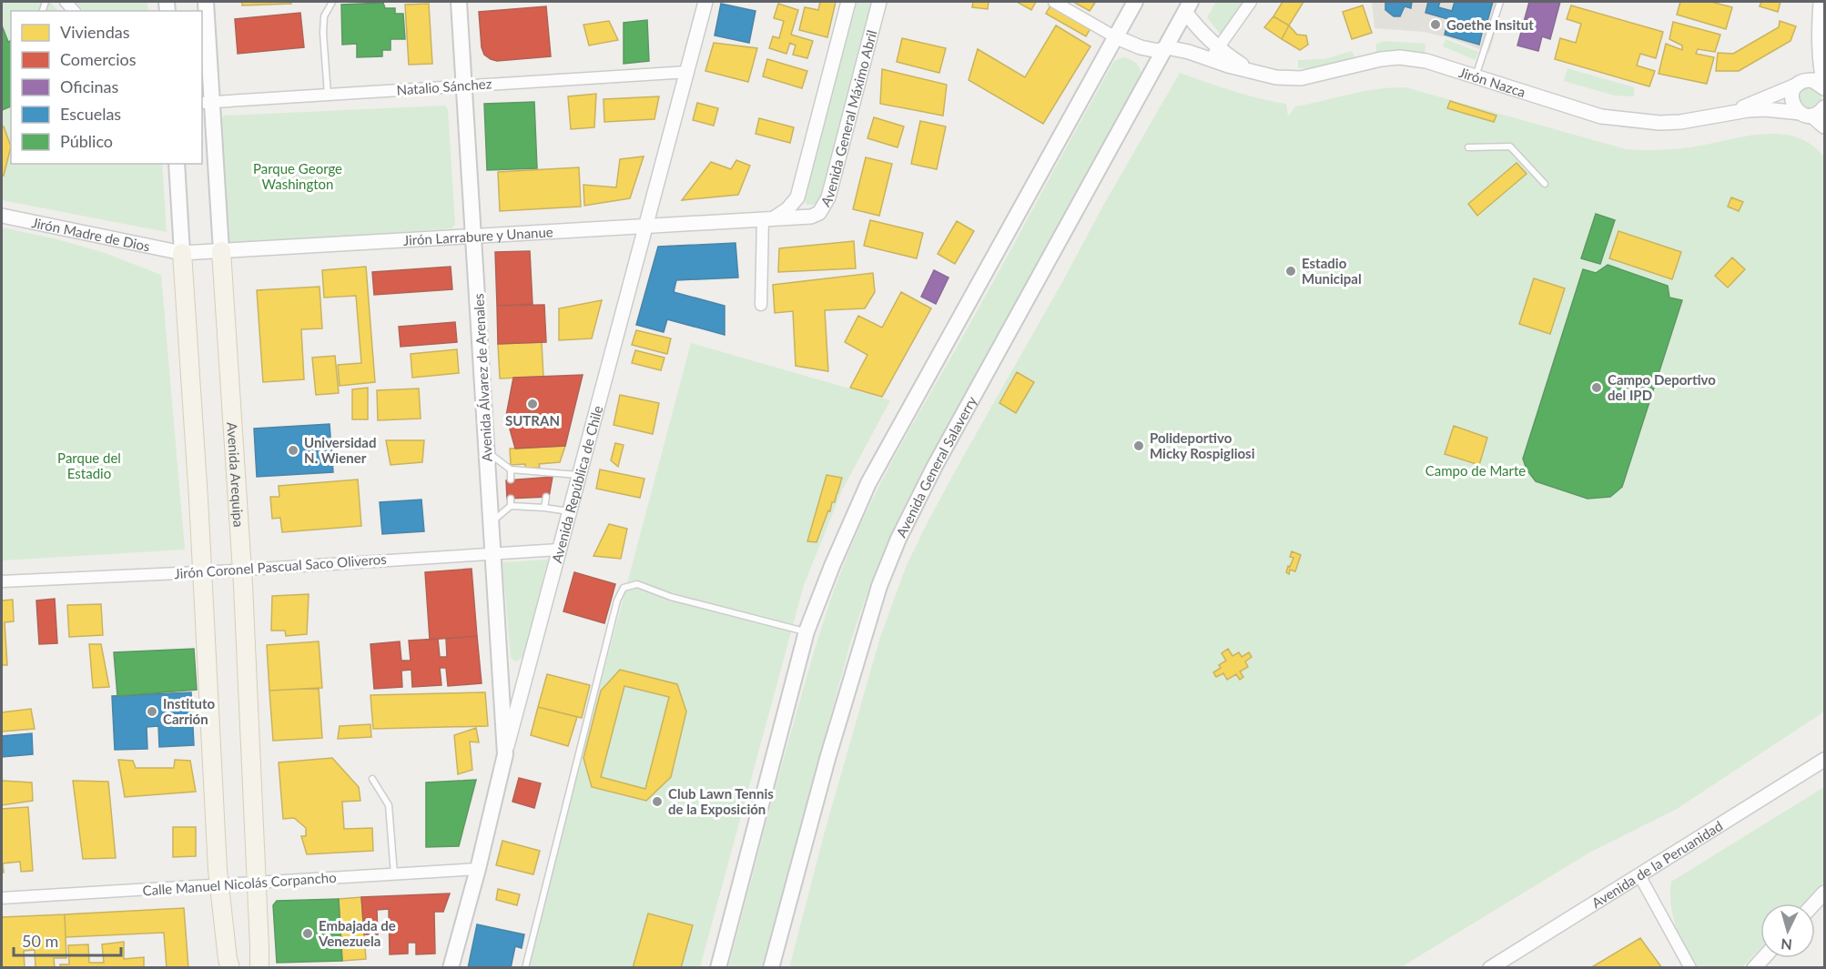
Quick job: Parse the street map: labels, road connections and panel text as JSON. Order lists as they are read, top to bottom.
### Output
{
  "streets": {
    "main road": [
      "Avenida Álvarez de Arenales",
      "Avenida General Salaverry",
      "Avenida Arequipa",
      "Avenida República de Chile"
    ],
    "street": [
      "Jirón Nazca",
      "Natalio Sánchez",
      "Avenida General Máximo Abril",
      "Jirón Madre de Dios",
      "Jirón Larrabure y Unanue",
      "Jirón Coronel Pascual Saco Oliveros",
      "Avenida de la Peruanidad",
      "Calle Manuel Nicolás Corpancho"
    ]
  },
  "crossings": [
    ["Jirón Nazca", "Avenida General Salaverry"],
    ["Natalio Sánchez", "Avenida Álvarez de Arenales"],
    ["Natalio Sánchez", "Avenida Arequipa"],
    ["Natalio Sánchez", "Avenida República de Chile"],
    ["Avenida General Máximo Abril", "Jirón Larrabure y Unanue"],
    ["Jirón Madre de Dios", "Jirón Larrabure y Unanue"],
    ["Jirón Larrabure y Unanue", "Avenida Álvarez de Arenales"],
    ["Jirón Larrabure y Unanue", "Avenida Arequipa"],
    ["Jirón Larrabure y Unanue", "Avenida República de Chile"],
    ["Avenida Álvarez de Arenales", "Avenida República de Chile"],
    ["Avenida Álvarez de Arenales", "Jirón Coronel Pascual Saco Oliveros"],
    ["Avenida Arequipa", "Jirón Coronel Pascual Saco Oliveros"],
    ["Avenida Arequipa", "Calle Manuel Nicolás Corpancho"],
    ["Avenida República de Chile", "Jirón Coronel Pascual Saco Oliveros"],
    ["Avenida República de Chile", "Calle Manuel Nicolás Corpancho"]
  ],
  "parks": ["Parque George Washington", "Parque del Estadio", "Campo de Marte"],
  "places": [
    "Goethe Insitut",
    "Estadio Municipal",
    "Campo Deportivo del IPD",
    "SUTRAN",
    "Polideportivo Micky Rospigliosi",
    "Universidad N. Wiener",
    "Instituto Carrión",
    "Club Lawn Tennis de la Exposición",
    "Embajada de Venezuela"
  ],
  "legend": [
    "Viviendas",
    "Comercios",
    "Oficinas",
    "Escuelas",
    "Público"
  ],
  "scale_bar": "50 m",
  "north": "bottom"
}
